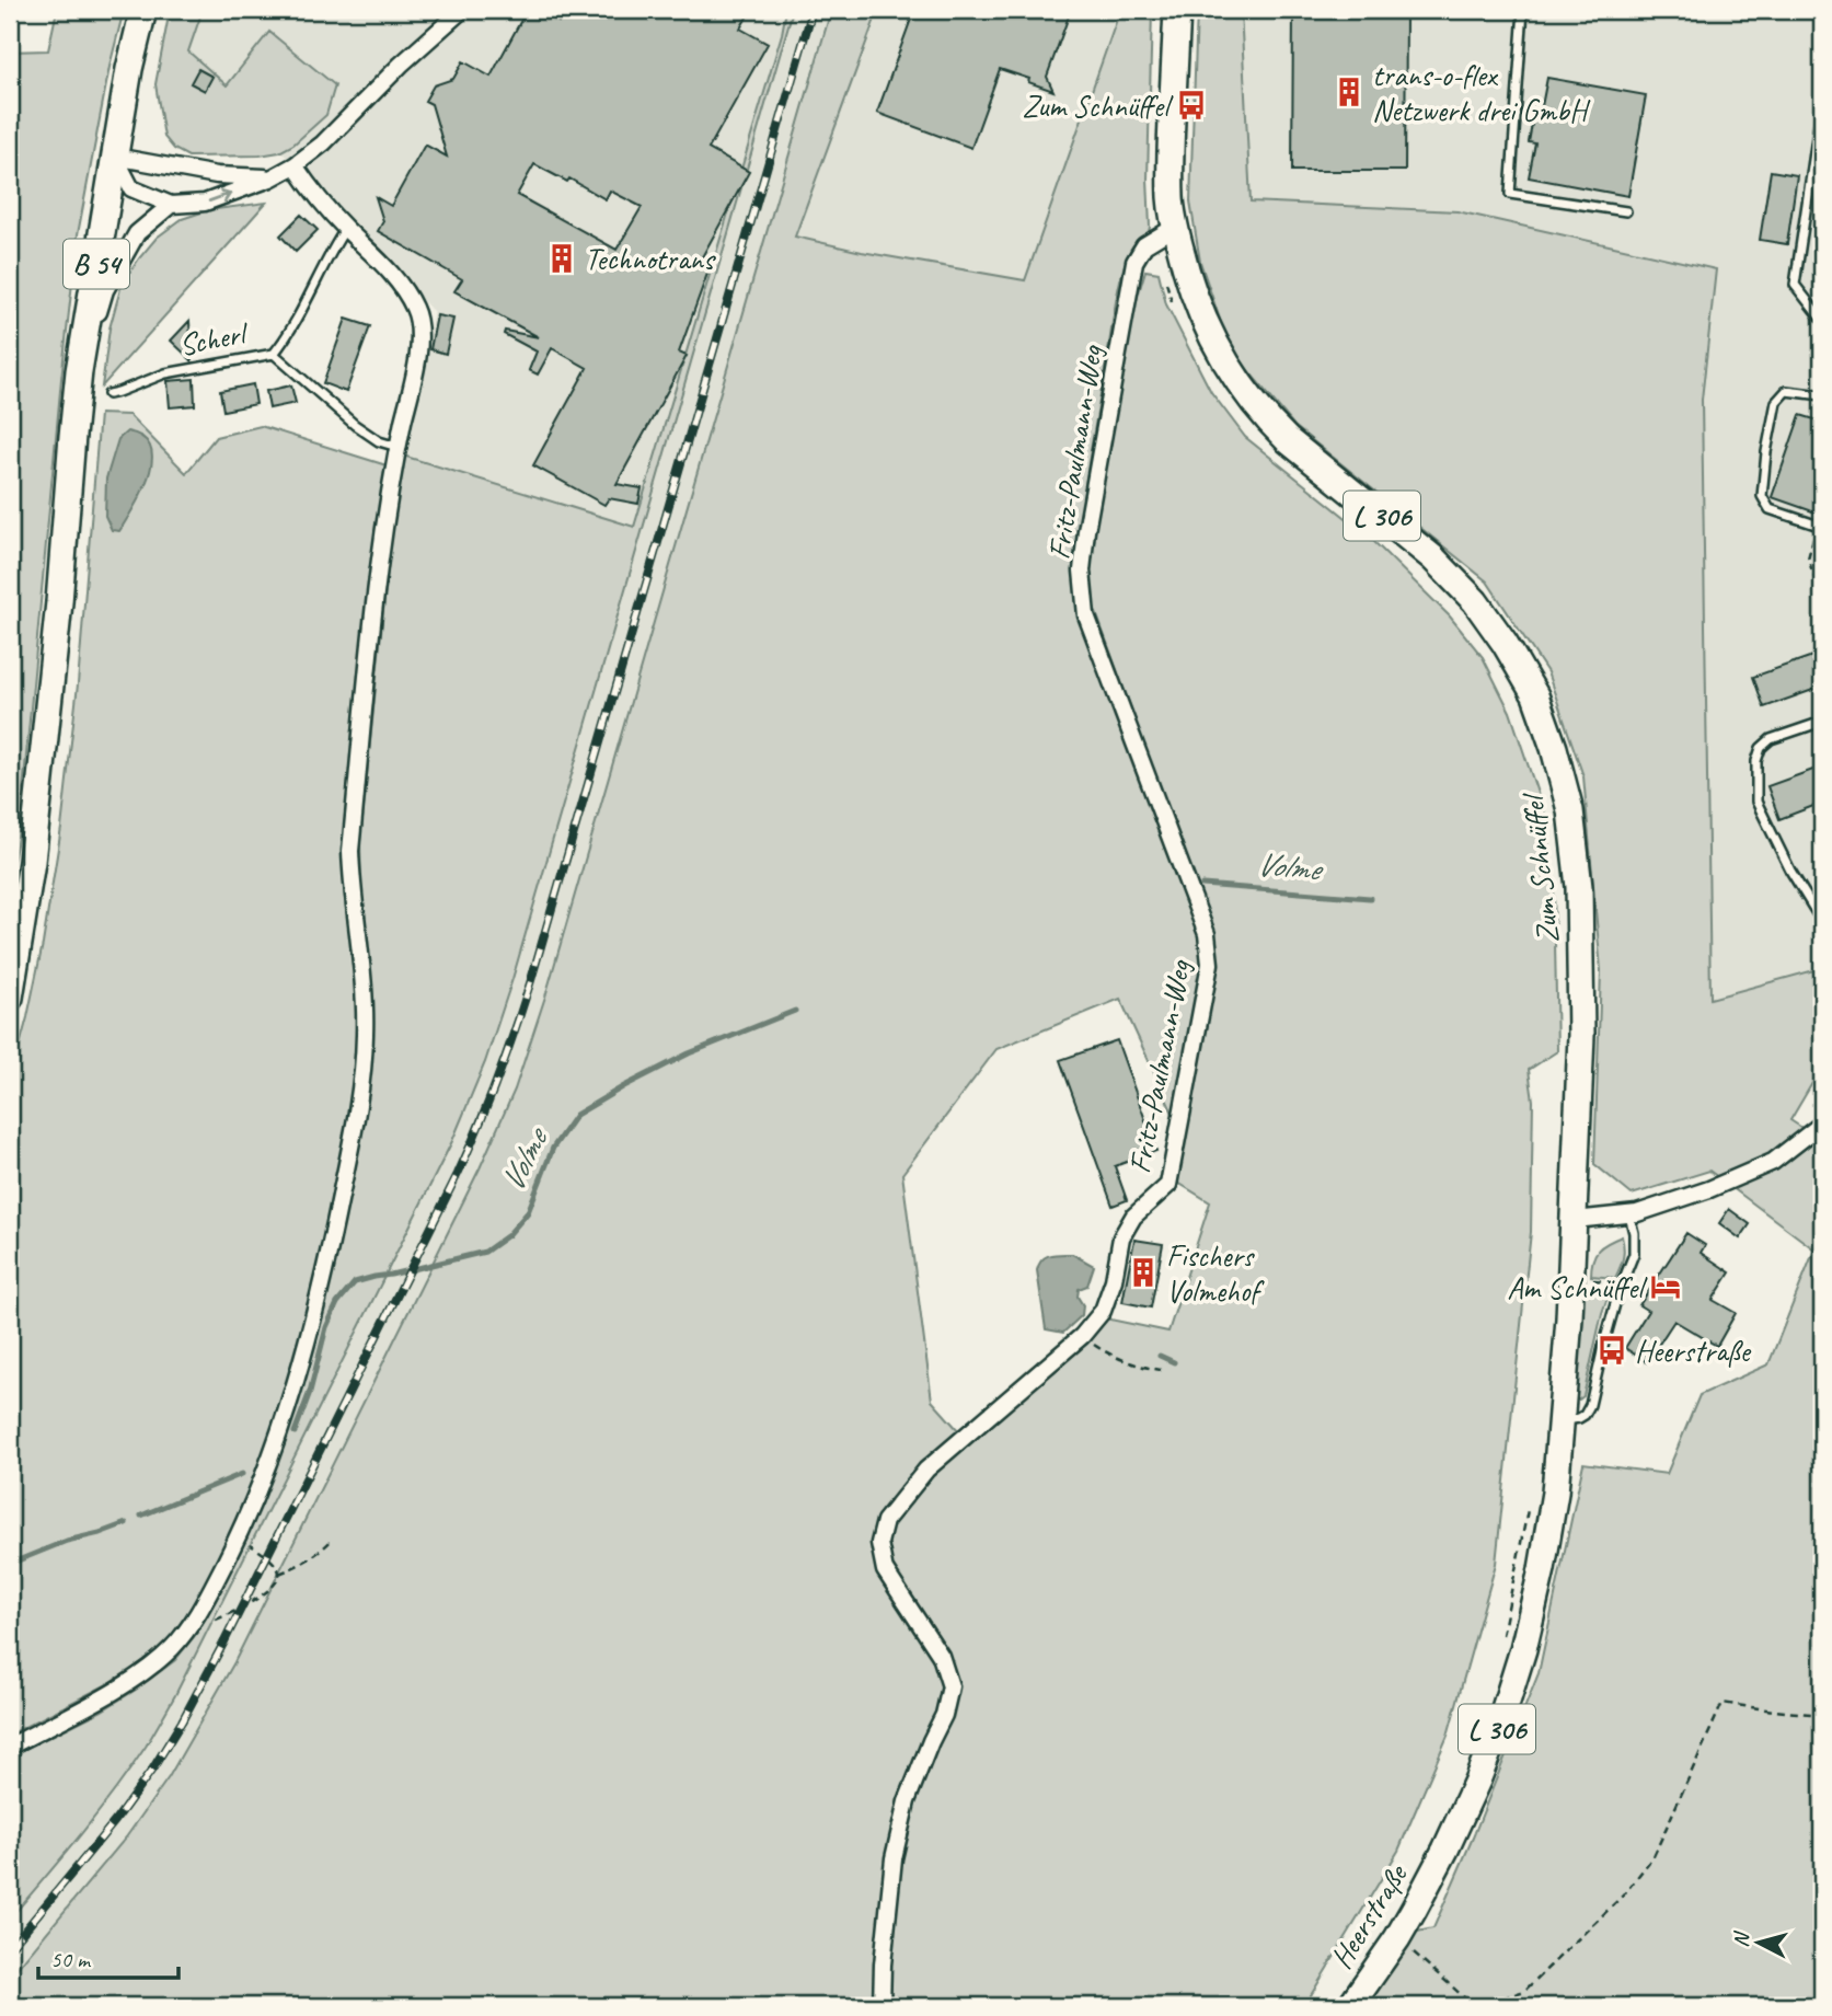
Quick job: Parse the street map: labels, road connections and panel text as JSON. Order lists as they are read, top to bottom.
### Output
{
  "streets": {
    "main road": [
      "B 54",
      "L 306",
      "Zum Schnüffel",
      "Heerstraße"
    ],
    "street": ["Fritz-Paulmann-Weg"],
    "lane": ["Scherl"]
  },
  "crossings": [
    ["Fritz-Paulmann-Weg", "Zum Schnüffel"],
    ["Zum Schnüffel", "Heerstraße"]
  ],
  "water": ["Volme"],
  "places": {
    "building": ["trans-o-flex Netzwerk drei GmbH", "Technotrans", "Fischers Volmehof"],
    "bus stop": ["Zum Schnüffel", "Heerstraße"],
    "hotel": ["Am Schnüffel"]
  },
  "scale_bar": "50 m",
  "north": "left"
}
